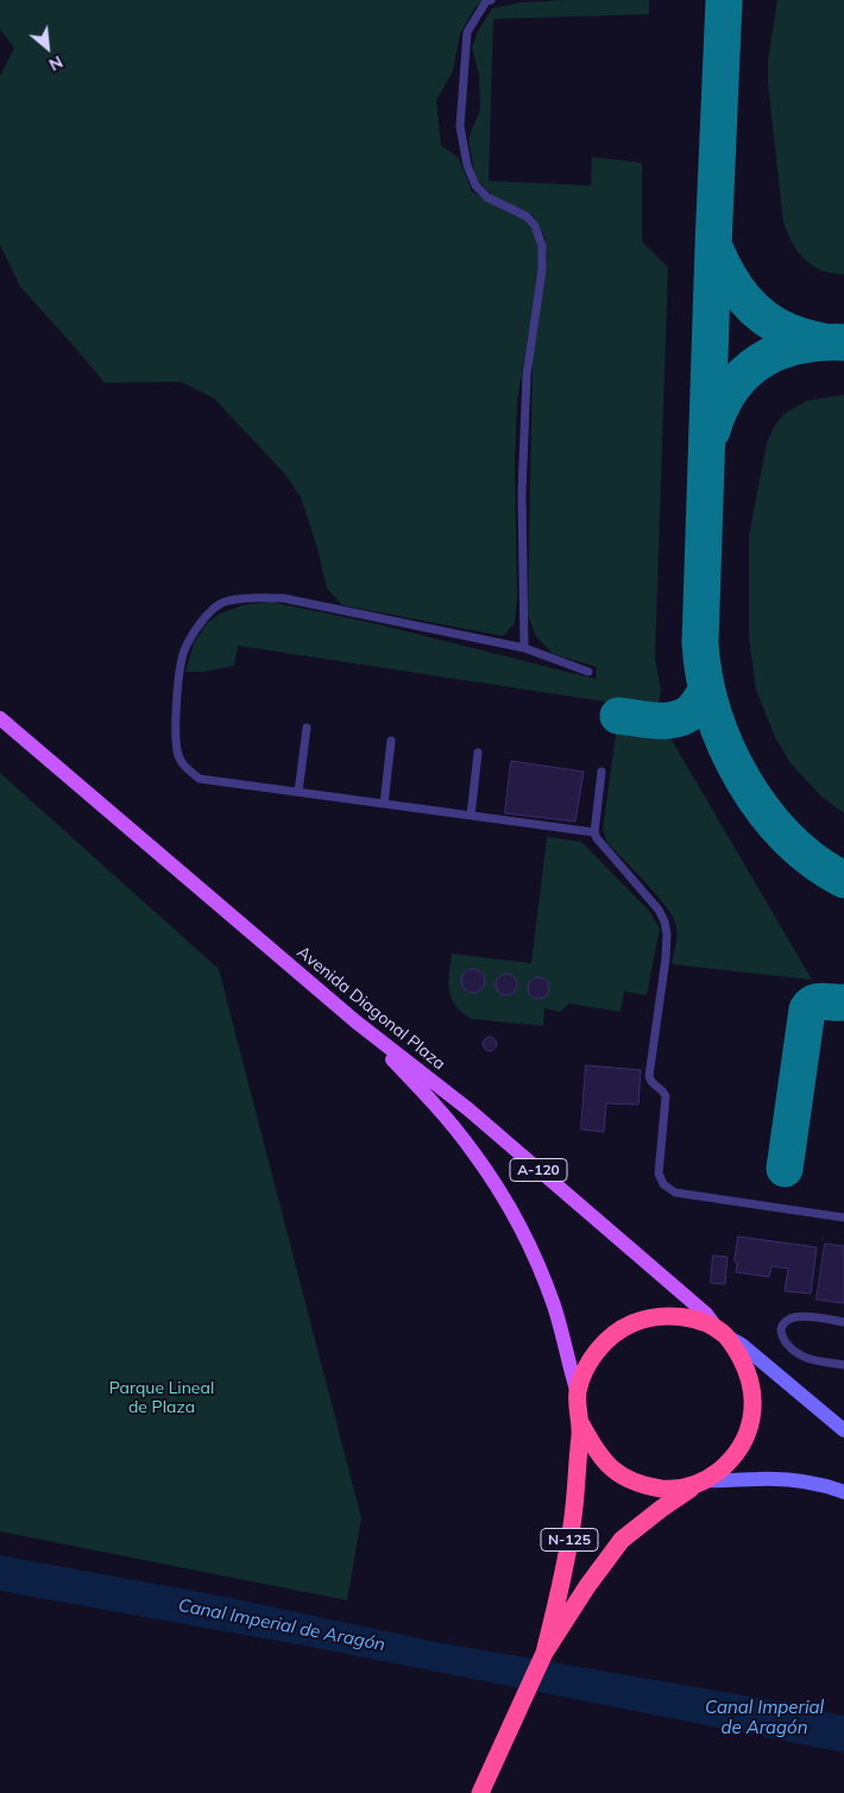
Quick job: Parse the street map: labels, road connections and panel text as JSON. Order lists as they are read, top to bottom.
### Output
{
  "streets": {
    "highway": ["N-125"],
    "main road": ["Avenida Diagonal Plaza", "A-120"]
  },
  "crossings": [
    ["Avenida Diagonal Plaza", "A-120"],
    ["Avenida Diagonal Plaza", "N-125"],
    ["A-120", "N-125"]
  ],
  "water": ["Canal Imperial de Aragón"],
  "parks": ["Parque Lineal de Plaza"],
  "north": "bottom right"
}
